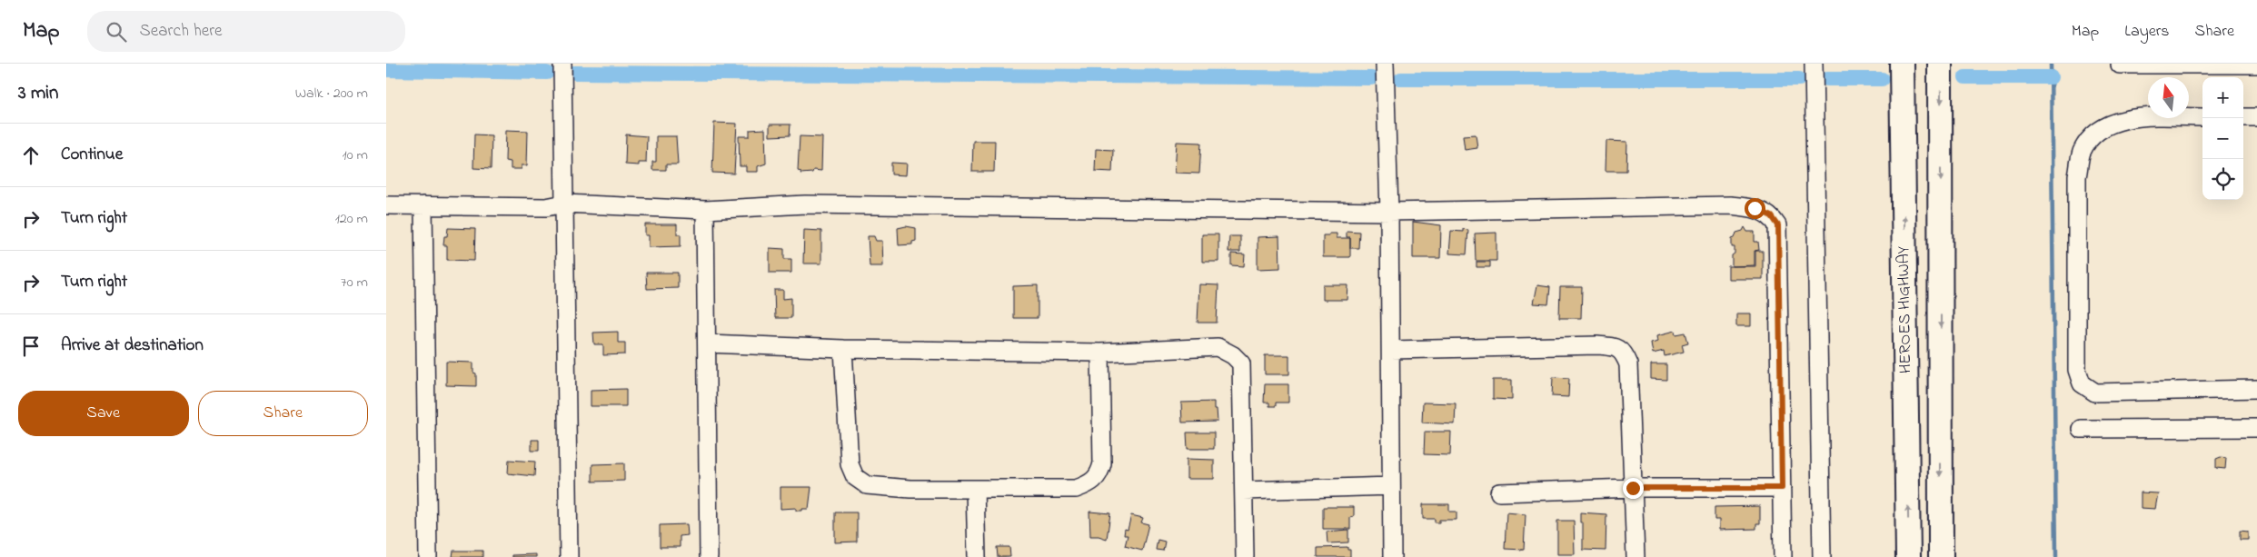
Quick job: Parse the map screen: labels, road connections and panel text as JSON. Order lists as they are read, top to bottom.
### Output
{
  "streets": {
    "main road": ["HEROES HIGHWAY"]
  },
  "north": "top",
  "page": {
    "header": "Map",
    "search": "Search here",
    "nav": ["Map", "Layers", "Share"],
    "heading": ["3 min", "Walk · 200 m"],
    "map_buttons": ["+", "−"],
    "list": [
      ["Continue", "10 m"],
      ["Turn right", "120 m"],
      ["Turn right", "70 m"],
      "Arrive at destination"
    ],
    "buttons": ["Save", "Share"]
  }
}
